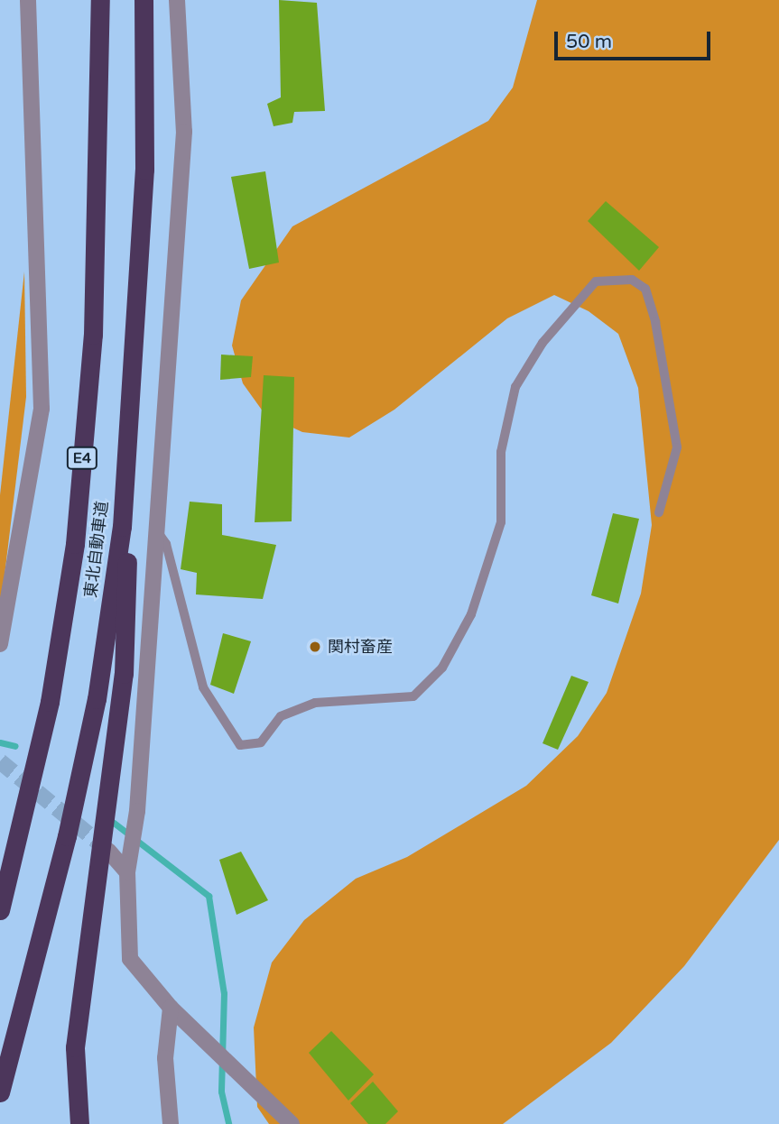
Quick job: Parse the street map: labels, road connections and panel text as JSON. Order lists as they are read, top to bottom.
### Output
{
  "streets": {
    "highway": ["E4", "東北自動車道"]
  },
  "places": ["関村畜産"],
  "scale_bar": "50 m"
}
